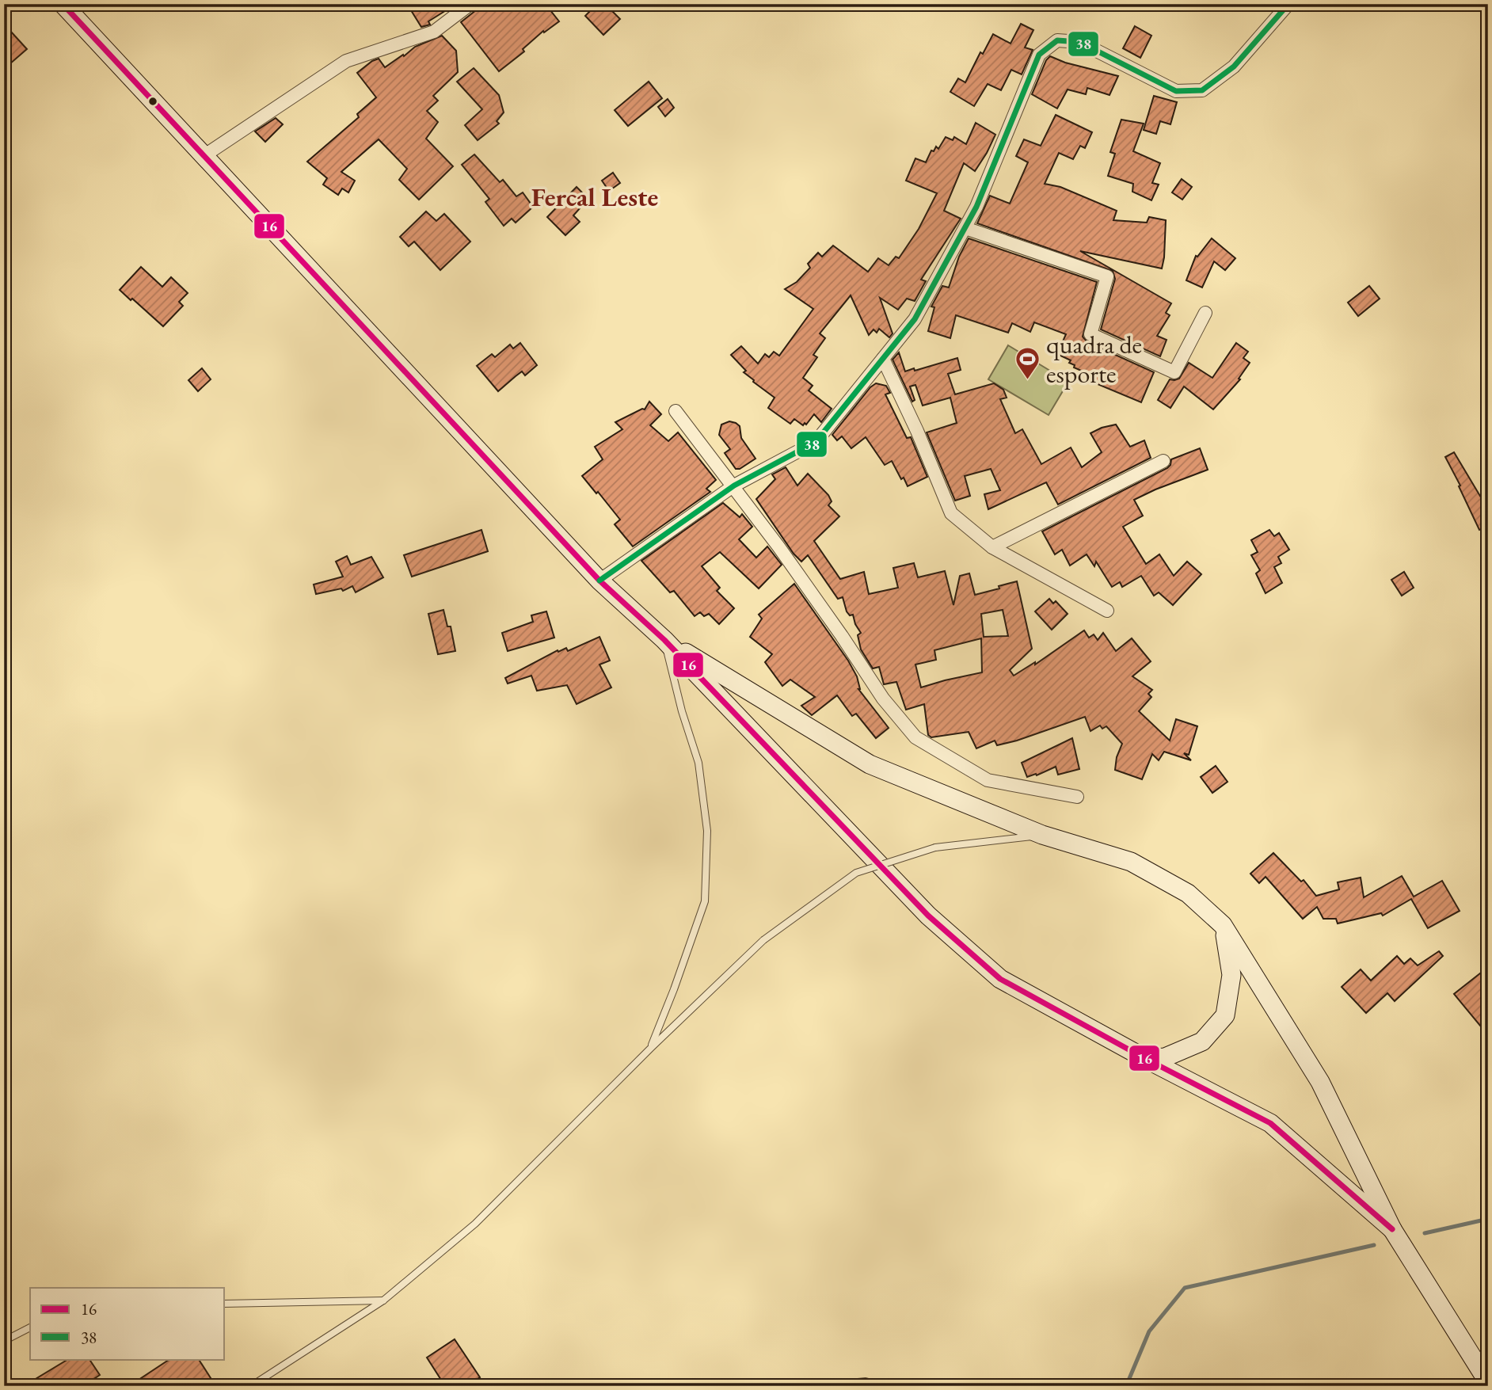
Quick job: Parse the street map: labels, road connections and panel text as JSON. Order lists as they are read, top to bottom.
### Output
{
  "districts": ["Fercal Leste"],
  "places": {
    "sports": ["quadra de esporte"]
  },
  "lines": ["transit line 16", "transit line 38"],
  "legend": ["16", "38"]
}
